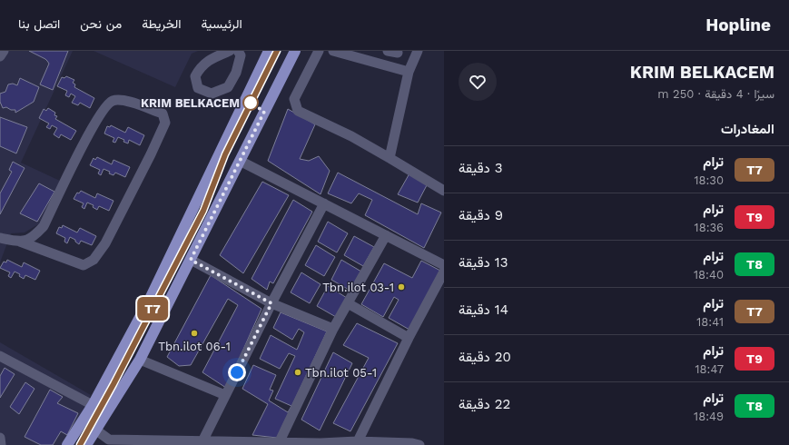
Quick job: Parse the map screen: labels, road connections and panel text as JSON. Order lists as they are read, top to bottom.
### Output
{
  "places": [
    "KRIM BELKACEM",
    "Tbn.ilot 03-1",
    "Tbn.ilot 06-1",
    "Tbn.ilot 05-1"
  ],
  "lines": ["tram line T7"],
  "page": {
    "header": "Hopline",
    "nav": [
      "الرئيسية",
      "الخريطة",
      "من نحن",
      "اتصل بنا"
    ],
    "heading": [
      ["KRIM BELKACEM", "سيرًا · 4 دقيقة · 250 m"],
      "المغادرات"
    ],
    "on_map": "T7",
    "list": [
      {
        "mark": "T7",
        "name": "ترام",
        "note": "18:30",
        "value": "3 دقيقة"
      },
      {
        "mark": "T9",
        "name": "ترام",
        "note": "18:36",
        "value": "9 دقيقة"
      },
      {
        "mark": "T8",
        "name": "ترام",
        "note": "18:40",
        "value": "13 دقيقة"
      },
      {
        "mark": "T7",
        "name": "ترام",
        "note": "18:41",
        "value": "14 دقيقة"
      },
      {
        "mark": "T9",
        "name": "ترام",
        "note": "18:47",
        "value": "20 دقيقة"
      },
      {
        "mark": "T8",
        "name": "ترام",
        "note": "18:49",
        "value": "22 دقيقة"
      }
    ]
  }
}
